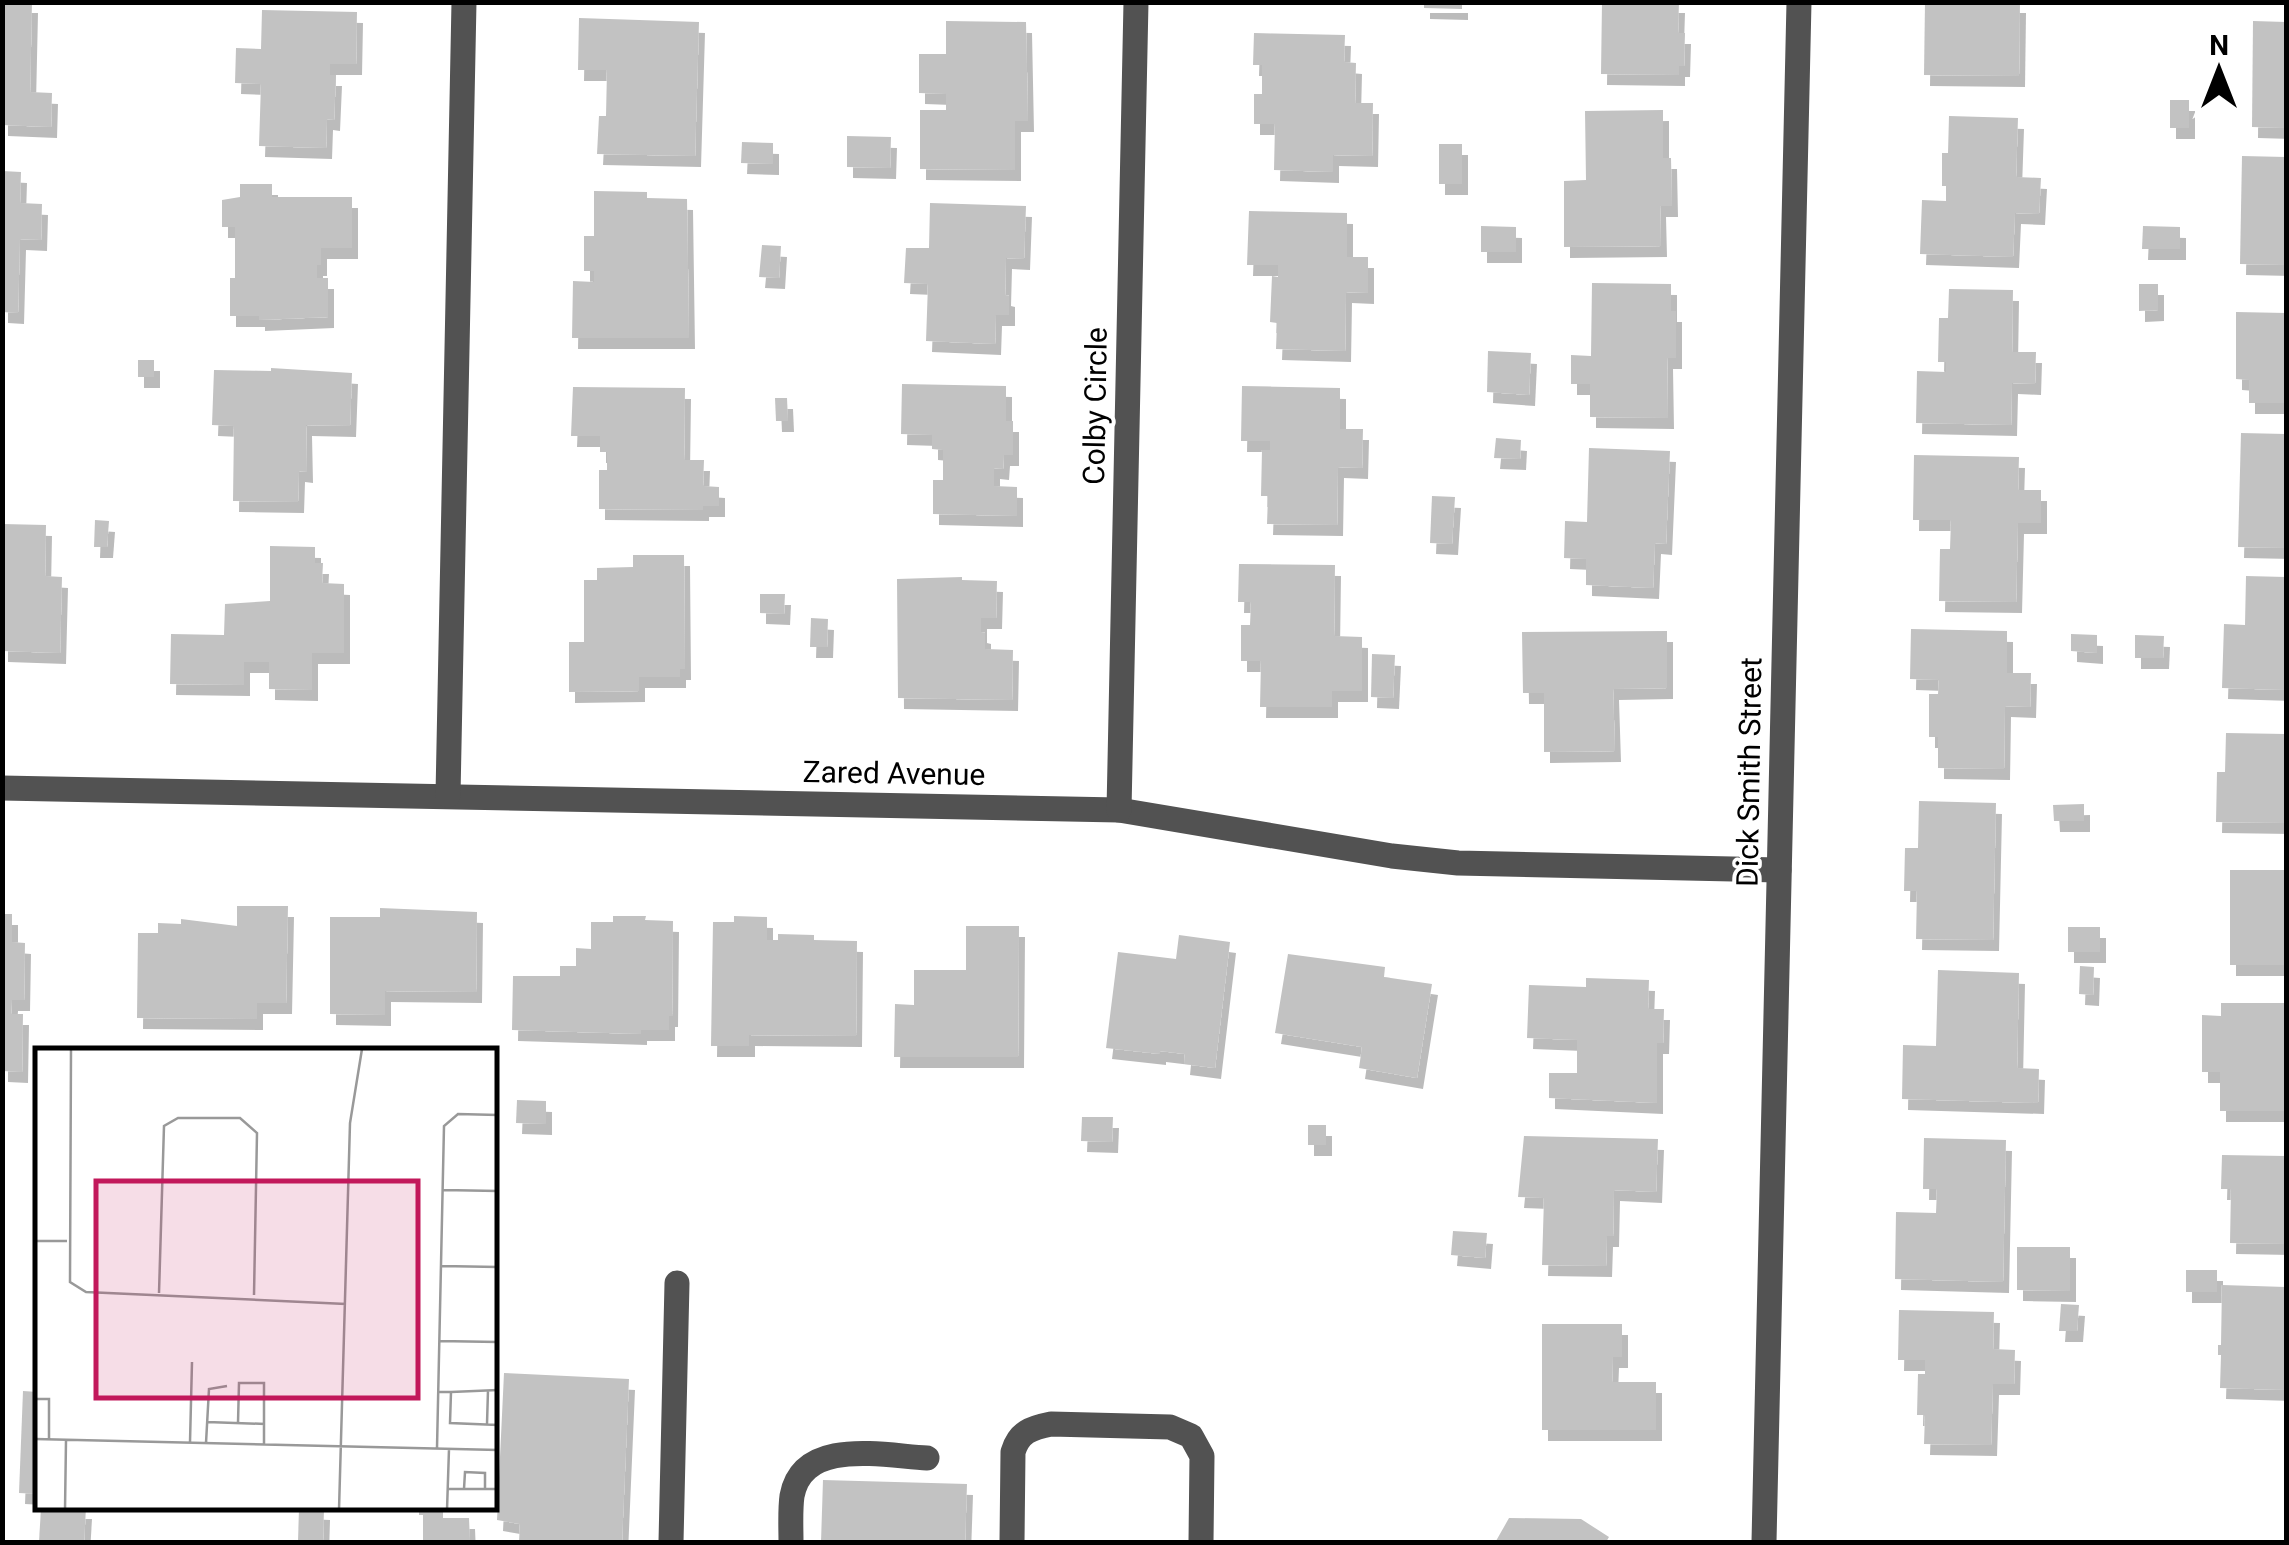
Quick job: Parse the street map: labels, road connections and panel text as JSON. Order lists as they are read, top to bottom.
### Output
{
  "streets": {
    "street": ["Colby Circle", "Dick Smith Street", "Zared Avenue"]
  },
  "crossings": [
    ["Colby Circle", "Zared Avenue"],
    ["Dick Smith Street", "Zared Avenue"]
  ],
  "north": "top"
}
